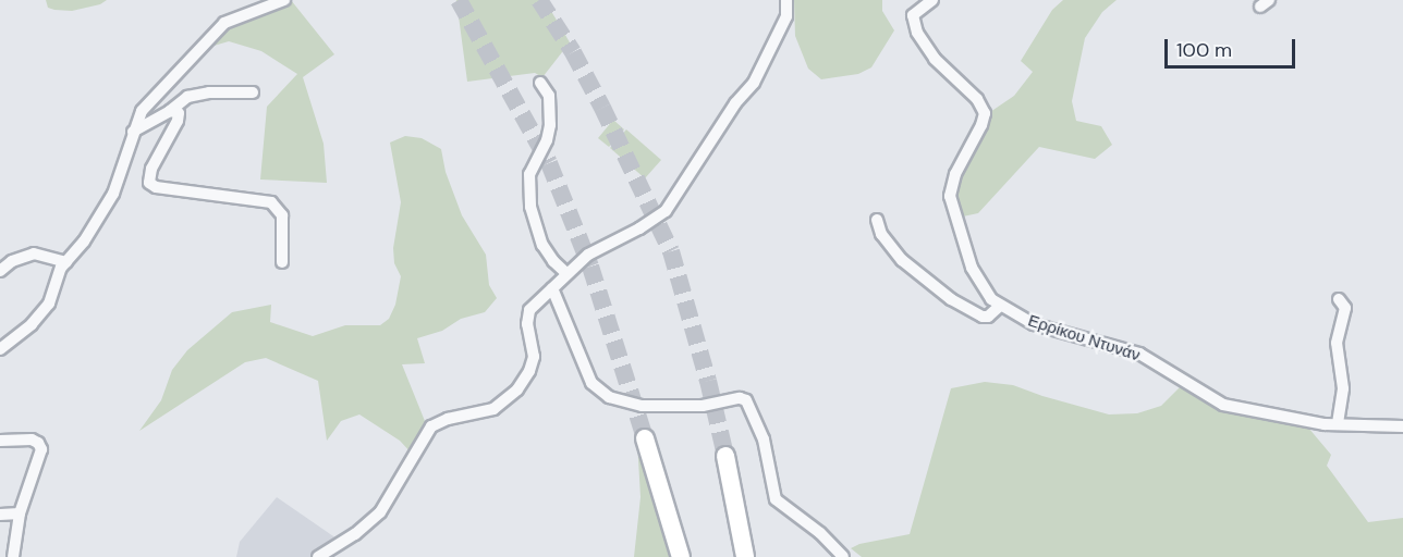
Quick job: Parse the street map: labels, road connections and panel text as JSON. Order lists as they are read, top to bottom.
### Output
{
  "streets": {
    "street": ["Ερρίκου Ντυνάν"]
  },
  "scale_bar": "100 m"
}
